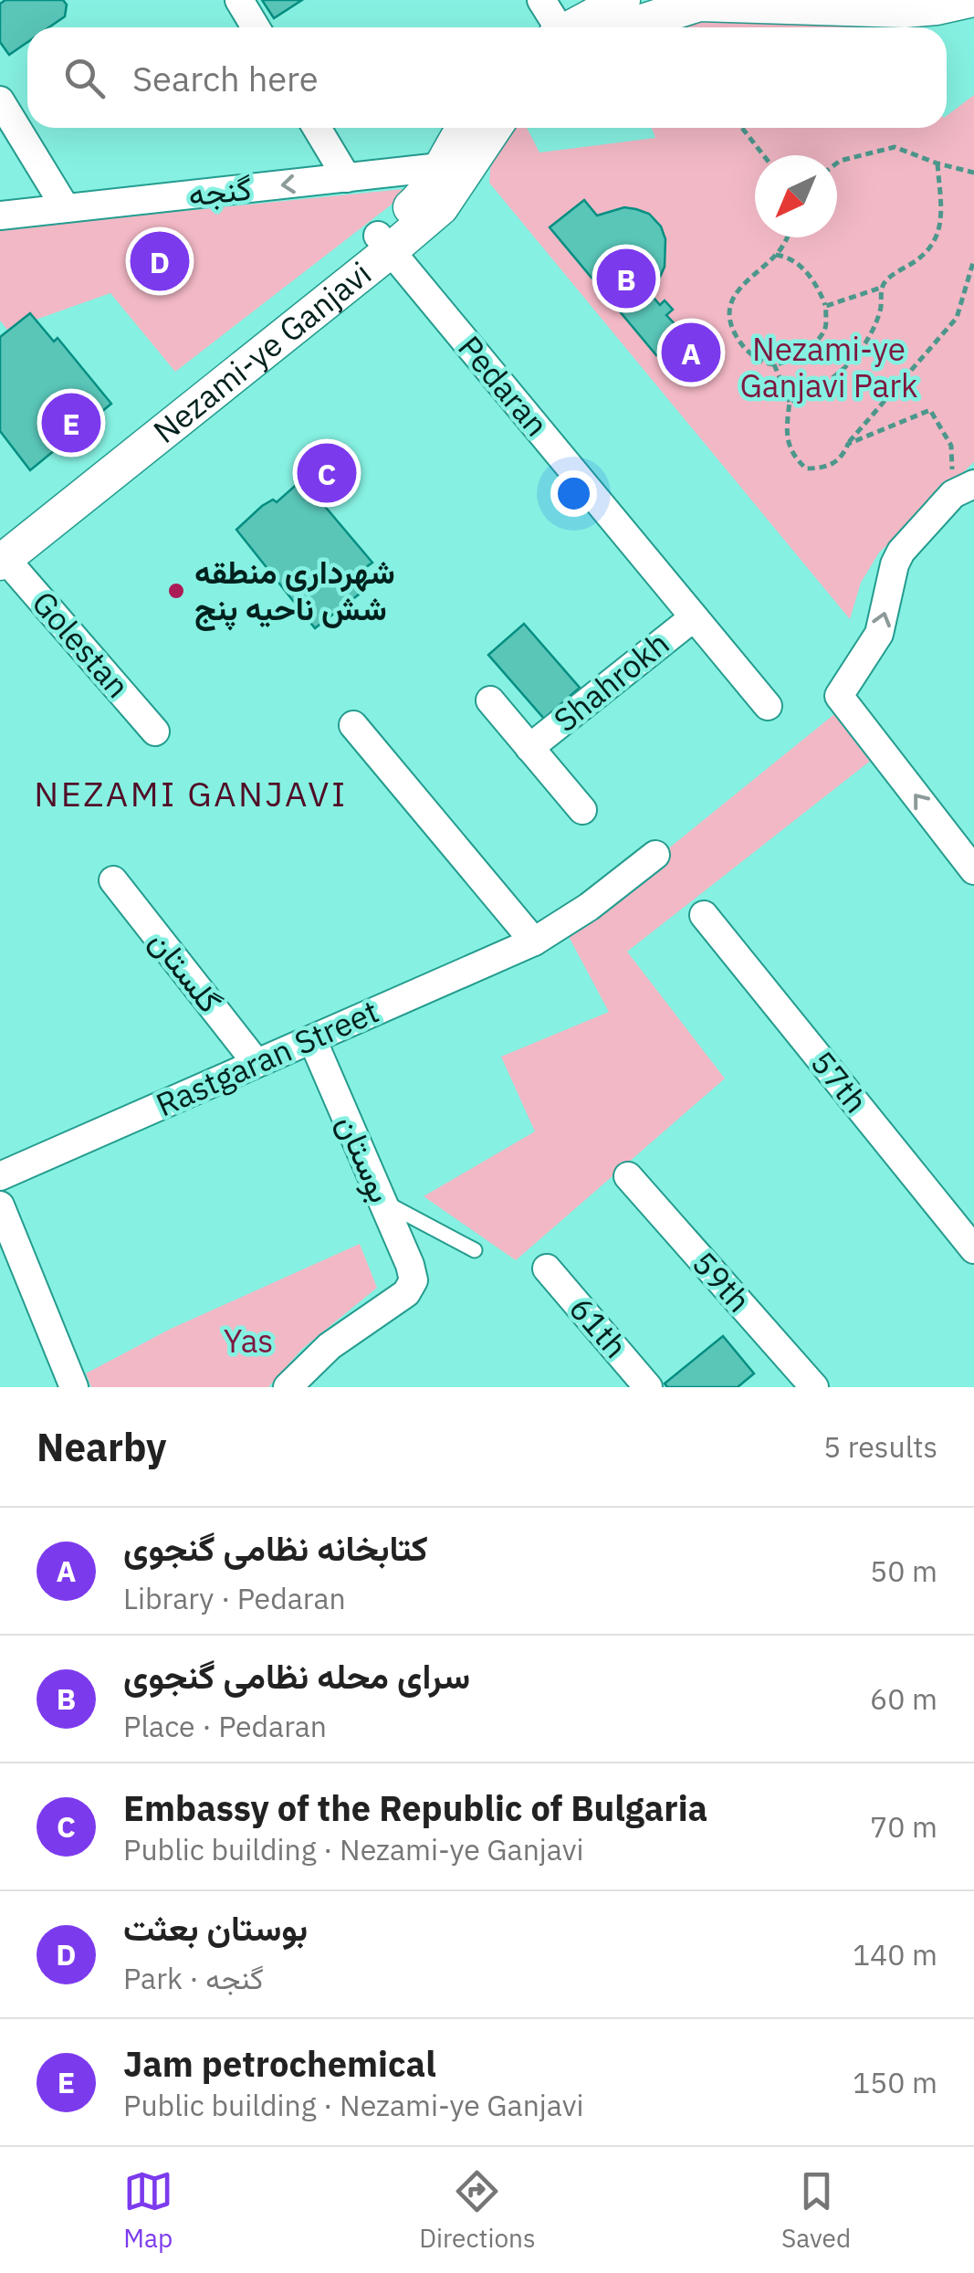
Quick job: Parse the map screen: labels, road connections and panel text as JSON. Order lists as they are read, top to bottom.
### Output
{
  "streets": {
    "street": [
      "گنجه",
      "Nezami-ye Ganjavi",
      "Pedaran",
      "Golestan",
      "Shahrokh",
      "گلستان",
      "Rastgaran Street",
      "57th",
      "بوستان",
      "59th",
      "61th"
    ]
  },
  "crossings": [
    ["گنجه", "Nezami-ye Ganjavi"],
    ["Nezami-ye Ganjavi", "Pedaran"],
    ["Nezami-ye Ganjavi", "Golestan"],
    ["Pedaran", "Shahrokh"],
    ["گلستان", "Rastgaran Street"],
    ["Rastgaran Street", "بوستان"]
  ],
  "one_way": ["گنجه"],
  "districts": ["NEZAMI GANJAVI"],
  "parks": ["Nezami-ye Ganjavi Park", "Yas"],
  "places": ["شهرداری منطقه شش ناحیه پنج"],
  "north": "bottom left",
  "page": {
    "search": "Search here",
    "pins": [
      "D",
      "B",
      "A",
      "E",
      "C"
    ],
    "heading": ["Nearby", "5 results"],
    "list": [
      {
        "mark": "A",
        "name": "كتابخانه نظامی گنجوی",
        "note": "Library · Pedaran",
        "value": "50 m"
      },
      {
        "mark": "B",
        "name": "سرای محله نظامی گنجوی",
        "note": "Place · Pedaran",
        "value": "60 m"
      },
      {
        "mark": "C",
        "name": "Embassy of the Republic of Bulgaria",
        "note": "Public building · Nezami-ye Ganjavi",
        "value": "70 m"
      },
      {
        "mark": "D",
        "name": "بوستان بعثت",
        "note": "Park · گنجه",
        "value": "140 m"
      },
      {
        "mark": "E",
        "name": "Jam petrochemical",
        "note": "Public building · Nezami-ye Ganjavi",
        "value": "150 m"
      }
    ],
    "nav": ["Map", "Directions", "Saved"]
  }
}
